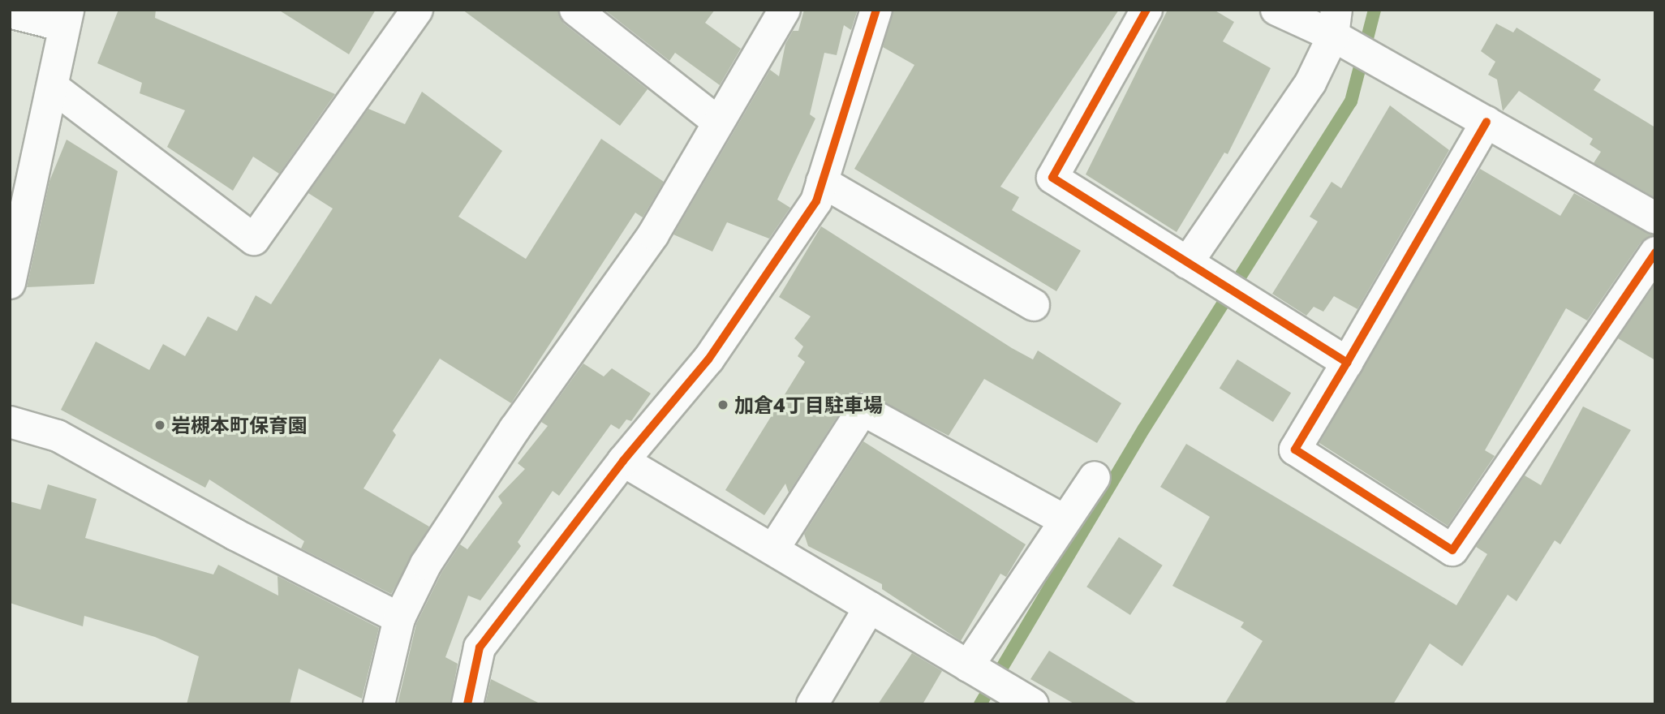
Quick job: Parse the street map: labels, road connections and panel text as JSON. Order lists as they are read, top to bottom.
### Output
{
  "places": ["加倉4丁目駐車場", "岩槻本町保育園"]
}
